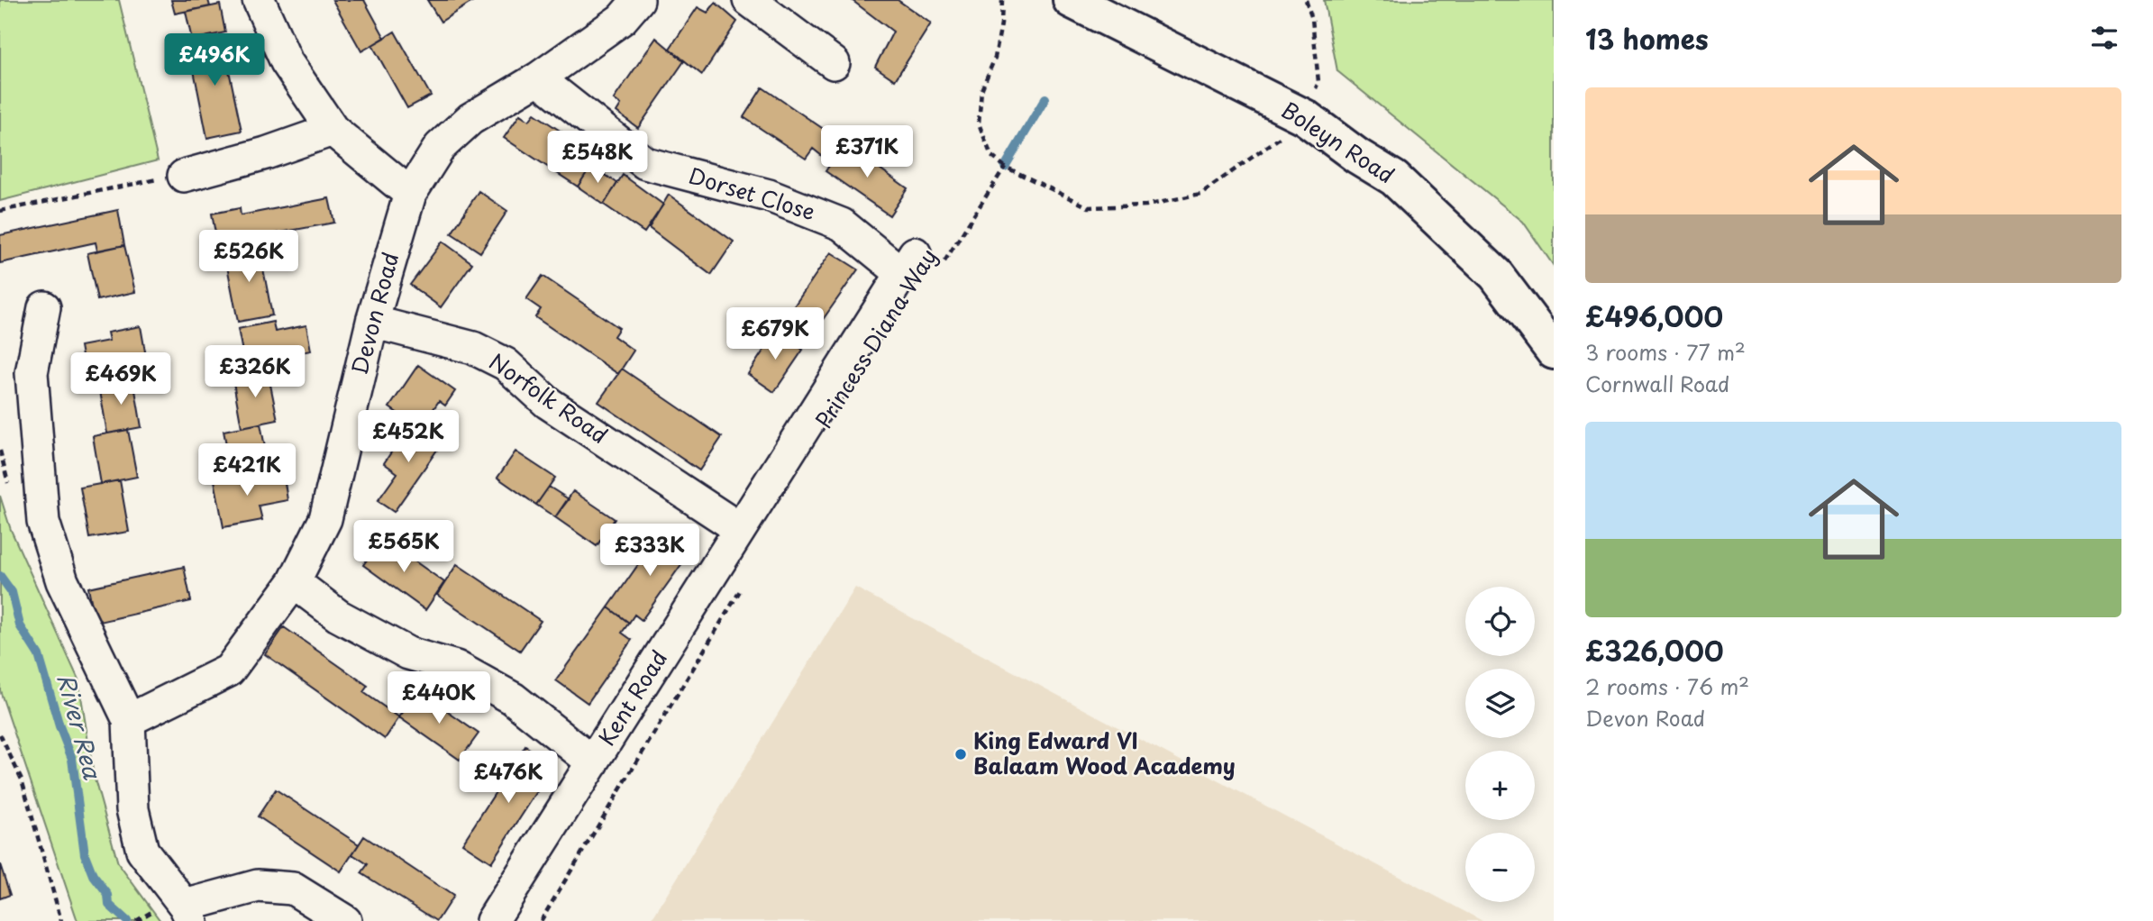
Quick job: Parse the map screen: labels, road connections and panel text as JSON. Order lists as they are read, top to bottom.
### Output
{
  "streets": {
    "street": [
      "Boleyn Road",
      "Dorset Close",
      "Devon Road",
      "Norfolk Road",
      "Kent Road"
    ],
    "path": ["Princess Diana Way"]
  },
  "crossings": [
    ["Dorset Close", "Devon Road"],
    ["Dorset Close", "Princess Diana Way"],
    ["Devon Road", "Norfolk Road"],
    ["Devon Road", "Kent Road"],
    ["Norfolk Road", "Kent Road"]
  ],
  "water": ["River Rea"],
  "places": ["King Edward VI Balaam Wood Academy"],
  "page": {
    "heading": "13 homes",
    "price": [
      "£496K",
      "£371K",
      "£548K",
      "£526K",
      "£679K",
      "£326K",
      "£469K",
      "£452K",
      "£421K",
      "£565K",
      "£333K",
      "£440K",
      "£476K"
    ],
    "list": [
      {
        "name": "£496,000",
        "note": "3 rooms · 77 m² · Cornwall Road"
      },
      {
        "name": "£326,000",
        "note": "2 rooms · 76 m² · Devon Road"
      }
    ],
    "map_buttons": ["+", "−"]
  }
}
